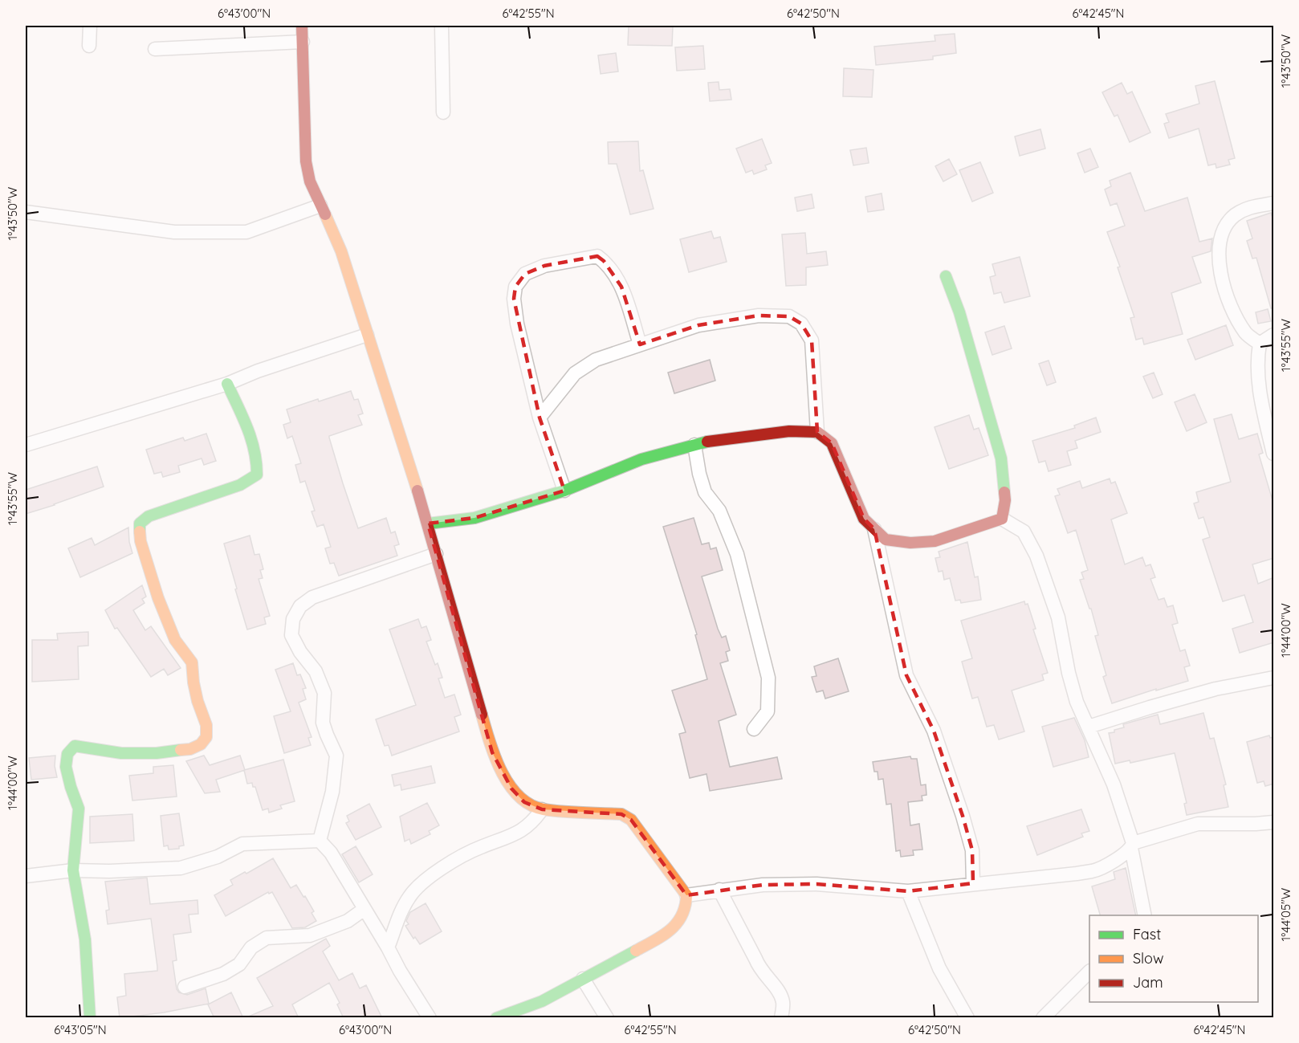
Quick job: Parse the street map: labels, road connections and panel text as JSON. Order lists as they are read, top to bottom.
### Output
{
  "legend": ["Fast", "Slow", "Jam"],
  "coordinates": [
    "6°43'00\"N",
    "6°42'55\"N",
    "6°42'50\"N",
    "6°42'45\"N",
    "1°43'50\"W",
    "1°43'55\"W",
    "1°44'00\"W",
    "1°44'05\"W",
    "6°43'05\"N"
  ]
}
